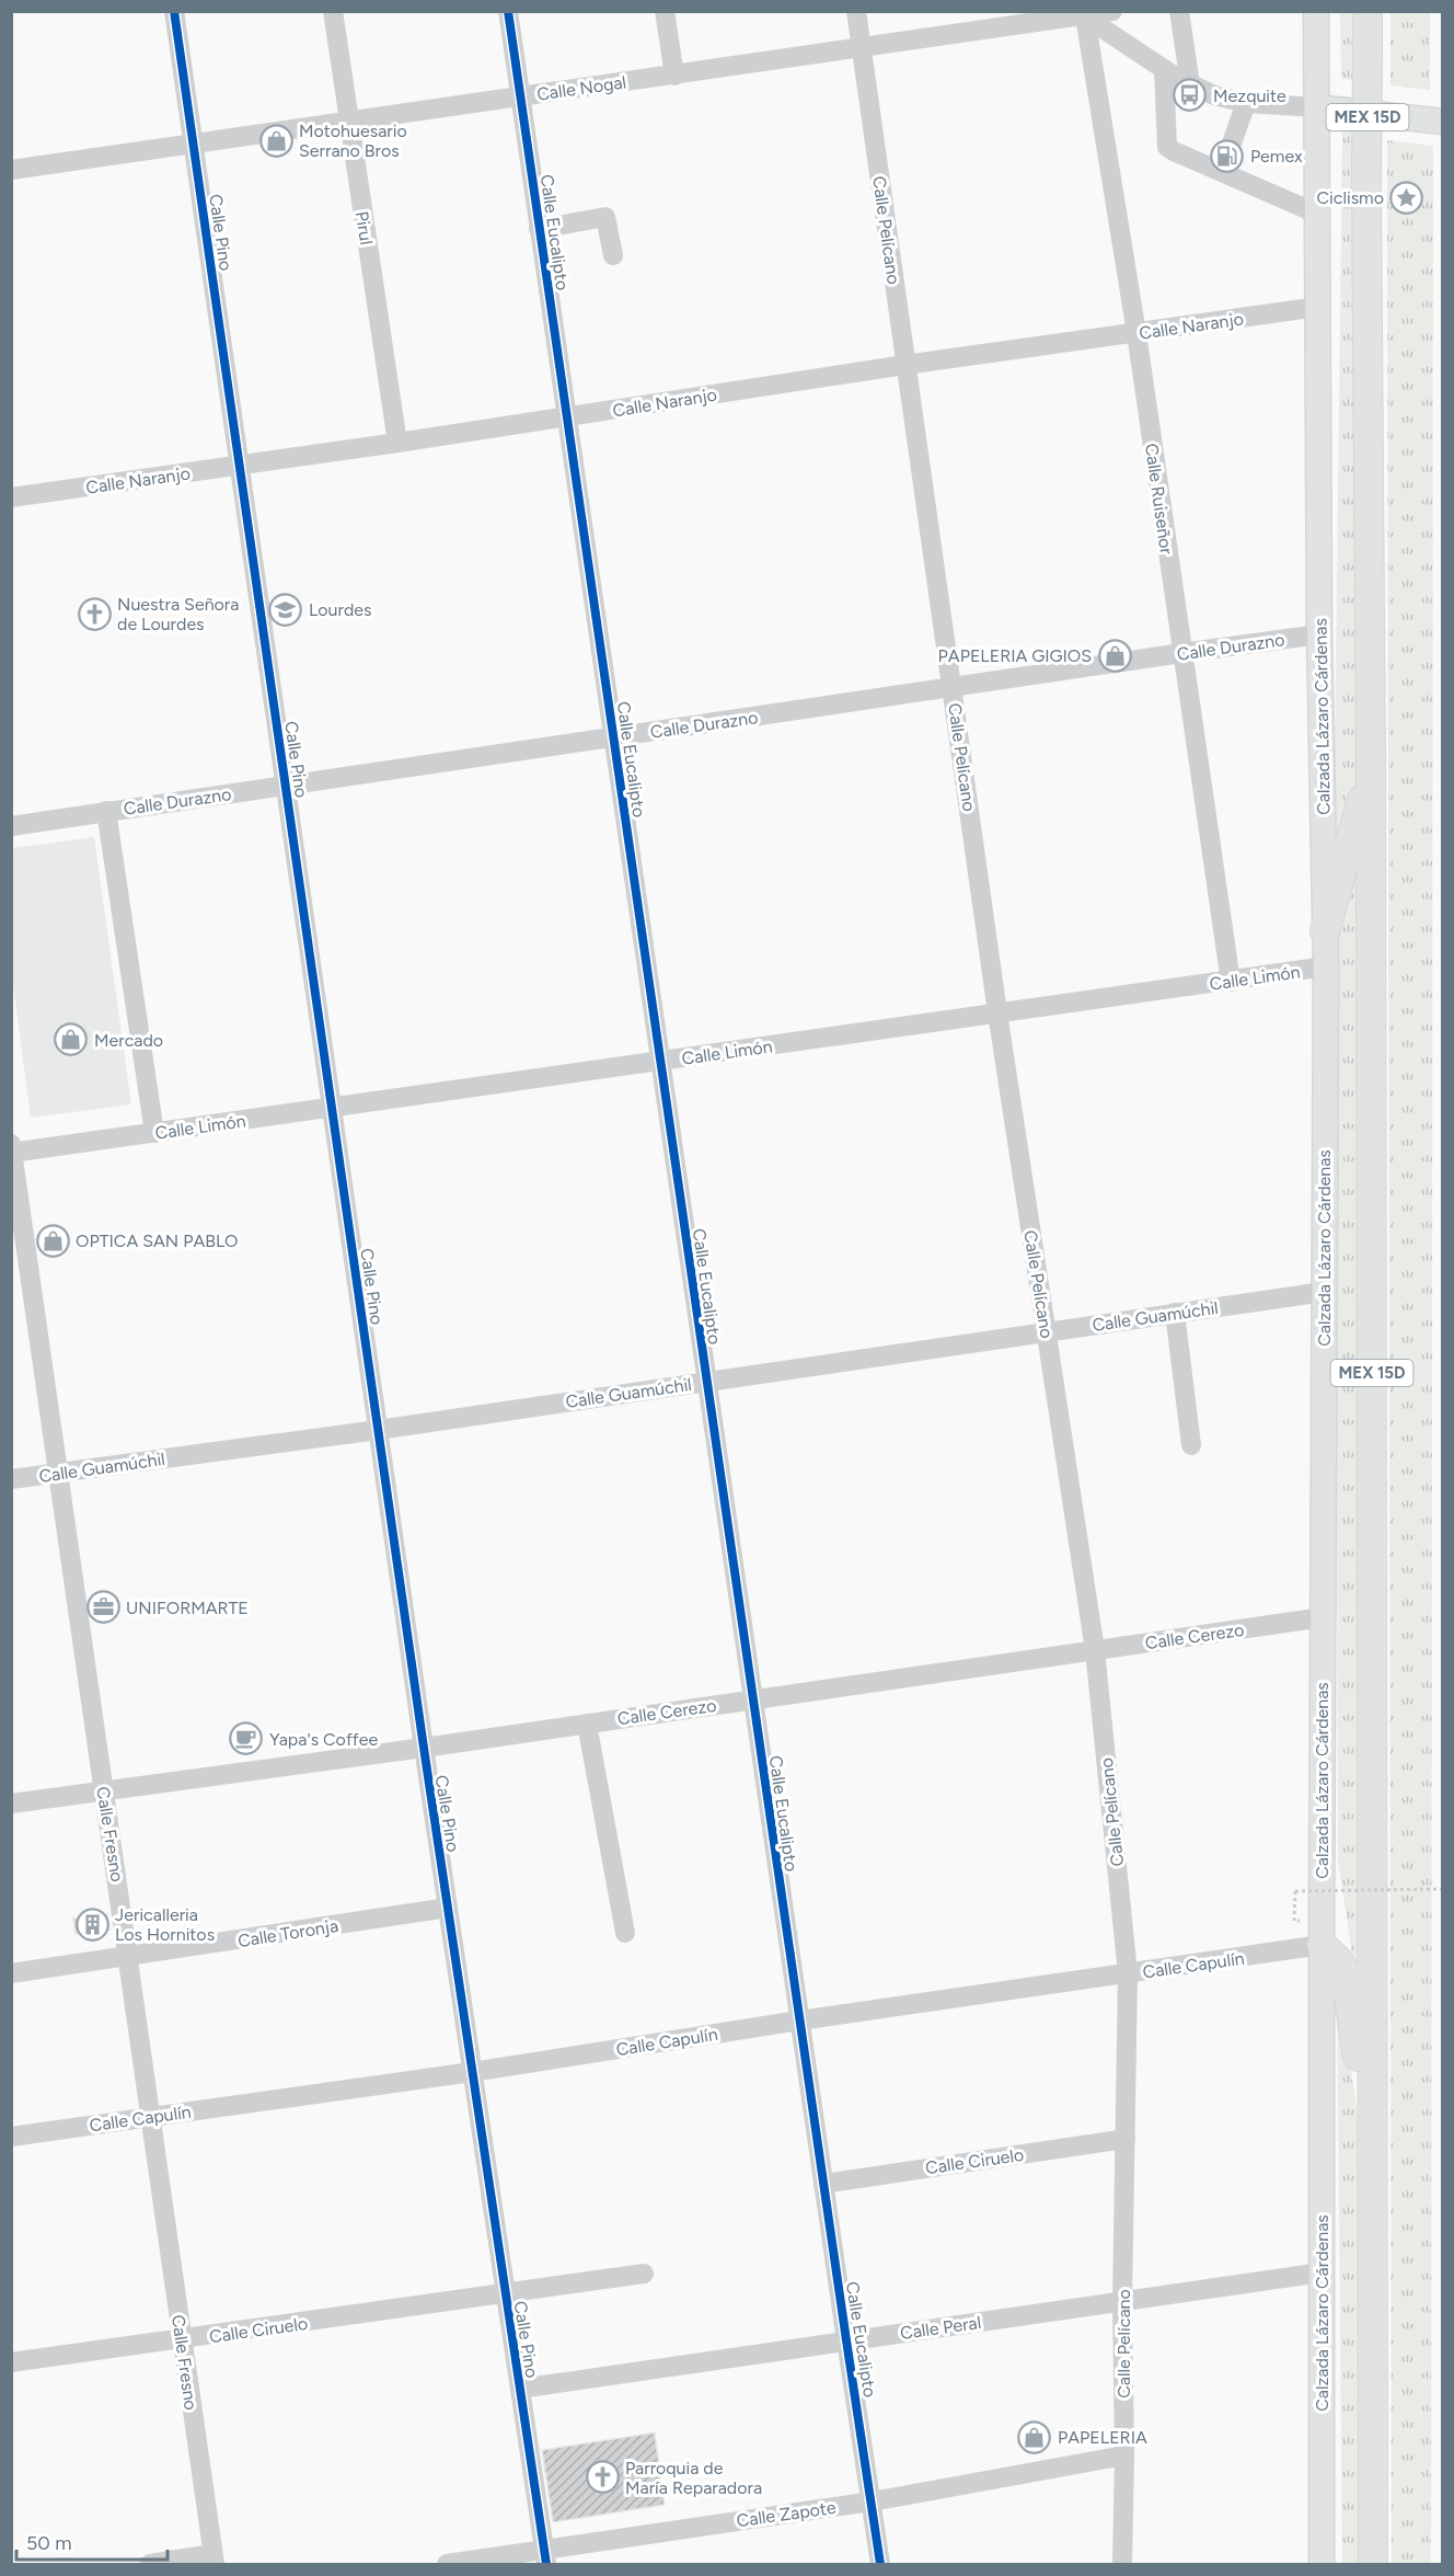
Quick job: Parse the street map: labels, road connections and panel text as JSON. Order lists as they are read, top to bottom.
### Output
{
  "streets": {
    "highway": ["MEX 15D"],
    "main road": ["Calzada Lázaro Cárdenas"],
    "street": [
      "Calle Nogal",
      "Pirul",
      "Calle Pelícano",
      "Calle Pino",
      "Calle Eucalipto",
      "Calle Naranjo",
      "Calle Ruiseñor",
      "Calle Durazno",
      "Calle Limón",
      "Calle Guamúchil",
      "Calle Cerezo",
      "Calle Fresno",
      "Calle Toronja",
      "Calle Capulín",
      "Calle Ciruelo",
      "Calle Peral",
      "Calle Zapote"
    ]
  },
  "crossings": [
    ["Calle Nogal", "Pirul"],
    ["Calle Nogal", "Calle Pelícano"],
    ["Calle Nogal", "Calle Pino"],
    ["Calle Nogal", "Calle Eucalipto"],
    ["Calle Nogal", "Calle Ruiseñor"],
    ["Pirul", "Calle Naranjo"],
    ["Calle Pelícano", "Calle Naranjo"],
    ["Calle Pelícano", "Calle Durazno"],
    ["Calle Pelícano", "Calle Limón"],
    ["Calle Pelícano", "Calle Guamúchil"],
    ["Calle Pelícano", "Calle Cerezo"],
    ["Calle Pelícano", "Calle Capulín"],
    ["Calle Pelícano", "Calle Ciruelo"],
    ["Calle Pelícano", "Calle Peral"],
    ["Calle Pelícano", "Calle Zapote"],
    ["Calle Pino", "Calle Naranjo"],
    ["Calle Pino", "Calle Durazno"],
    ["Calle Pino", "Calle Limón"],
    ["Calle Pino", "Calle Guamúchil"],
    ["Calle Pino", "Calle Cerezo"],
    ["Calle Pino", "Calle Toronja"],
    ["Calle Pino", "Calle Capulín"],
    ["Calle Pino", "Calle Ciruelo"],
    ["Calle Pino", "Calle Peral"],
    ["Calle Pino", "Calle Zapote"],
    ["Calle Eucalipto", "Calle Naranjo"],
    ["Calle Eucalipto", "Calle Durazno"],
    ["Calle Eucalipto", "Calle Limón"],
    ["Calle Eucalipto", "Calle Guamúchil"],
    ["Calle Eucalipto", "Calle Cerezo"],
    ["Calle Eucalipto", "Calle Capulín"],
    ["Calle Eucalipto", "Calle Ciruelo"],
    ["Calle Eucalipto", "Calle Peral"],
    ["Calle Eucalipto", "Calle Zapote"],
    ["Calle Naranjo", "Calle Ruiseñor"],
    ["Calle Naranjo", "Calzada Lázaro Cárdenas"],
    ["Calle Ruiseñor", "Calle Durazno"],
    ["Calle Ruiseñor", "Calle Limón"],
    ["Calle Durazno", "Calzada Lázaro Cárdenas"],
    ["Calzada Lázaro Cárdenas", "Calle Limón"],
    ["Calzada Lázaro Cárdenas", "Calle Guamúchil"],
    ["Calzada Lázaro Cárdenas", "Calle Cerezo"],
    ["Calzada Lázaro Cárdenas", "Calle Capulín"],
    ["Calzada Lázaro Cárdenas", "Calle Peral"],
    ["Calle Limón", "Calle Fresno"],
    ["Calle Guamúchil", "Calle Fresno"],
    ["Calle Cerezo", "Calle Fresno"],
    ["Calle Fresno", "Calle Toronja"],
    ["Calle Fresno", "Calle Capulín"],
    ["Calle Fresno", "Calle Ciruelo"]
  ],
  "places": {
    "bus stop": ["Mezquite"],
    "shop": [
      "Motohuesario Serrano Bros",
      "PAPELERIA GIGIOS",
      "Mercado",
      "OPTICA SAN PABLO",
      "PAPELERIA"
    ],
    "fuel station": ["Pemex"],
    "place": ["Ciclismo"],
    "school or university": ["Lourdes"],
    "church": ["Nuestra Señora de Lourdes", "Parroquia de María Reparadora"],
    "office": ["UNIFORMARTE"],
    "cafe": ["Yapa's Coffee"],
    "building": ["Jericalleria Los Hornitos"]
  },
  "scale_bar": "50 m"
}
